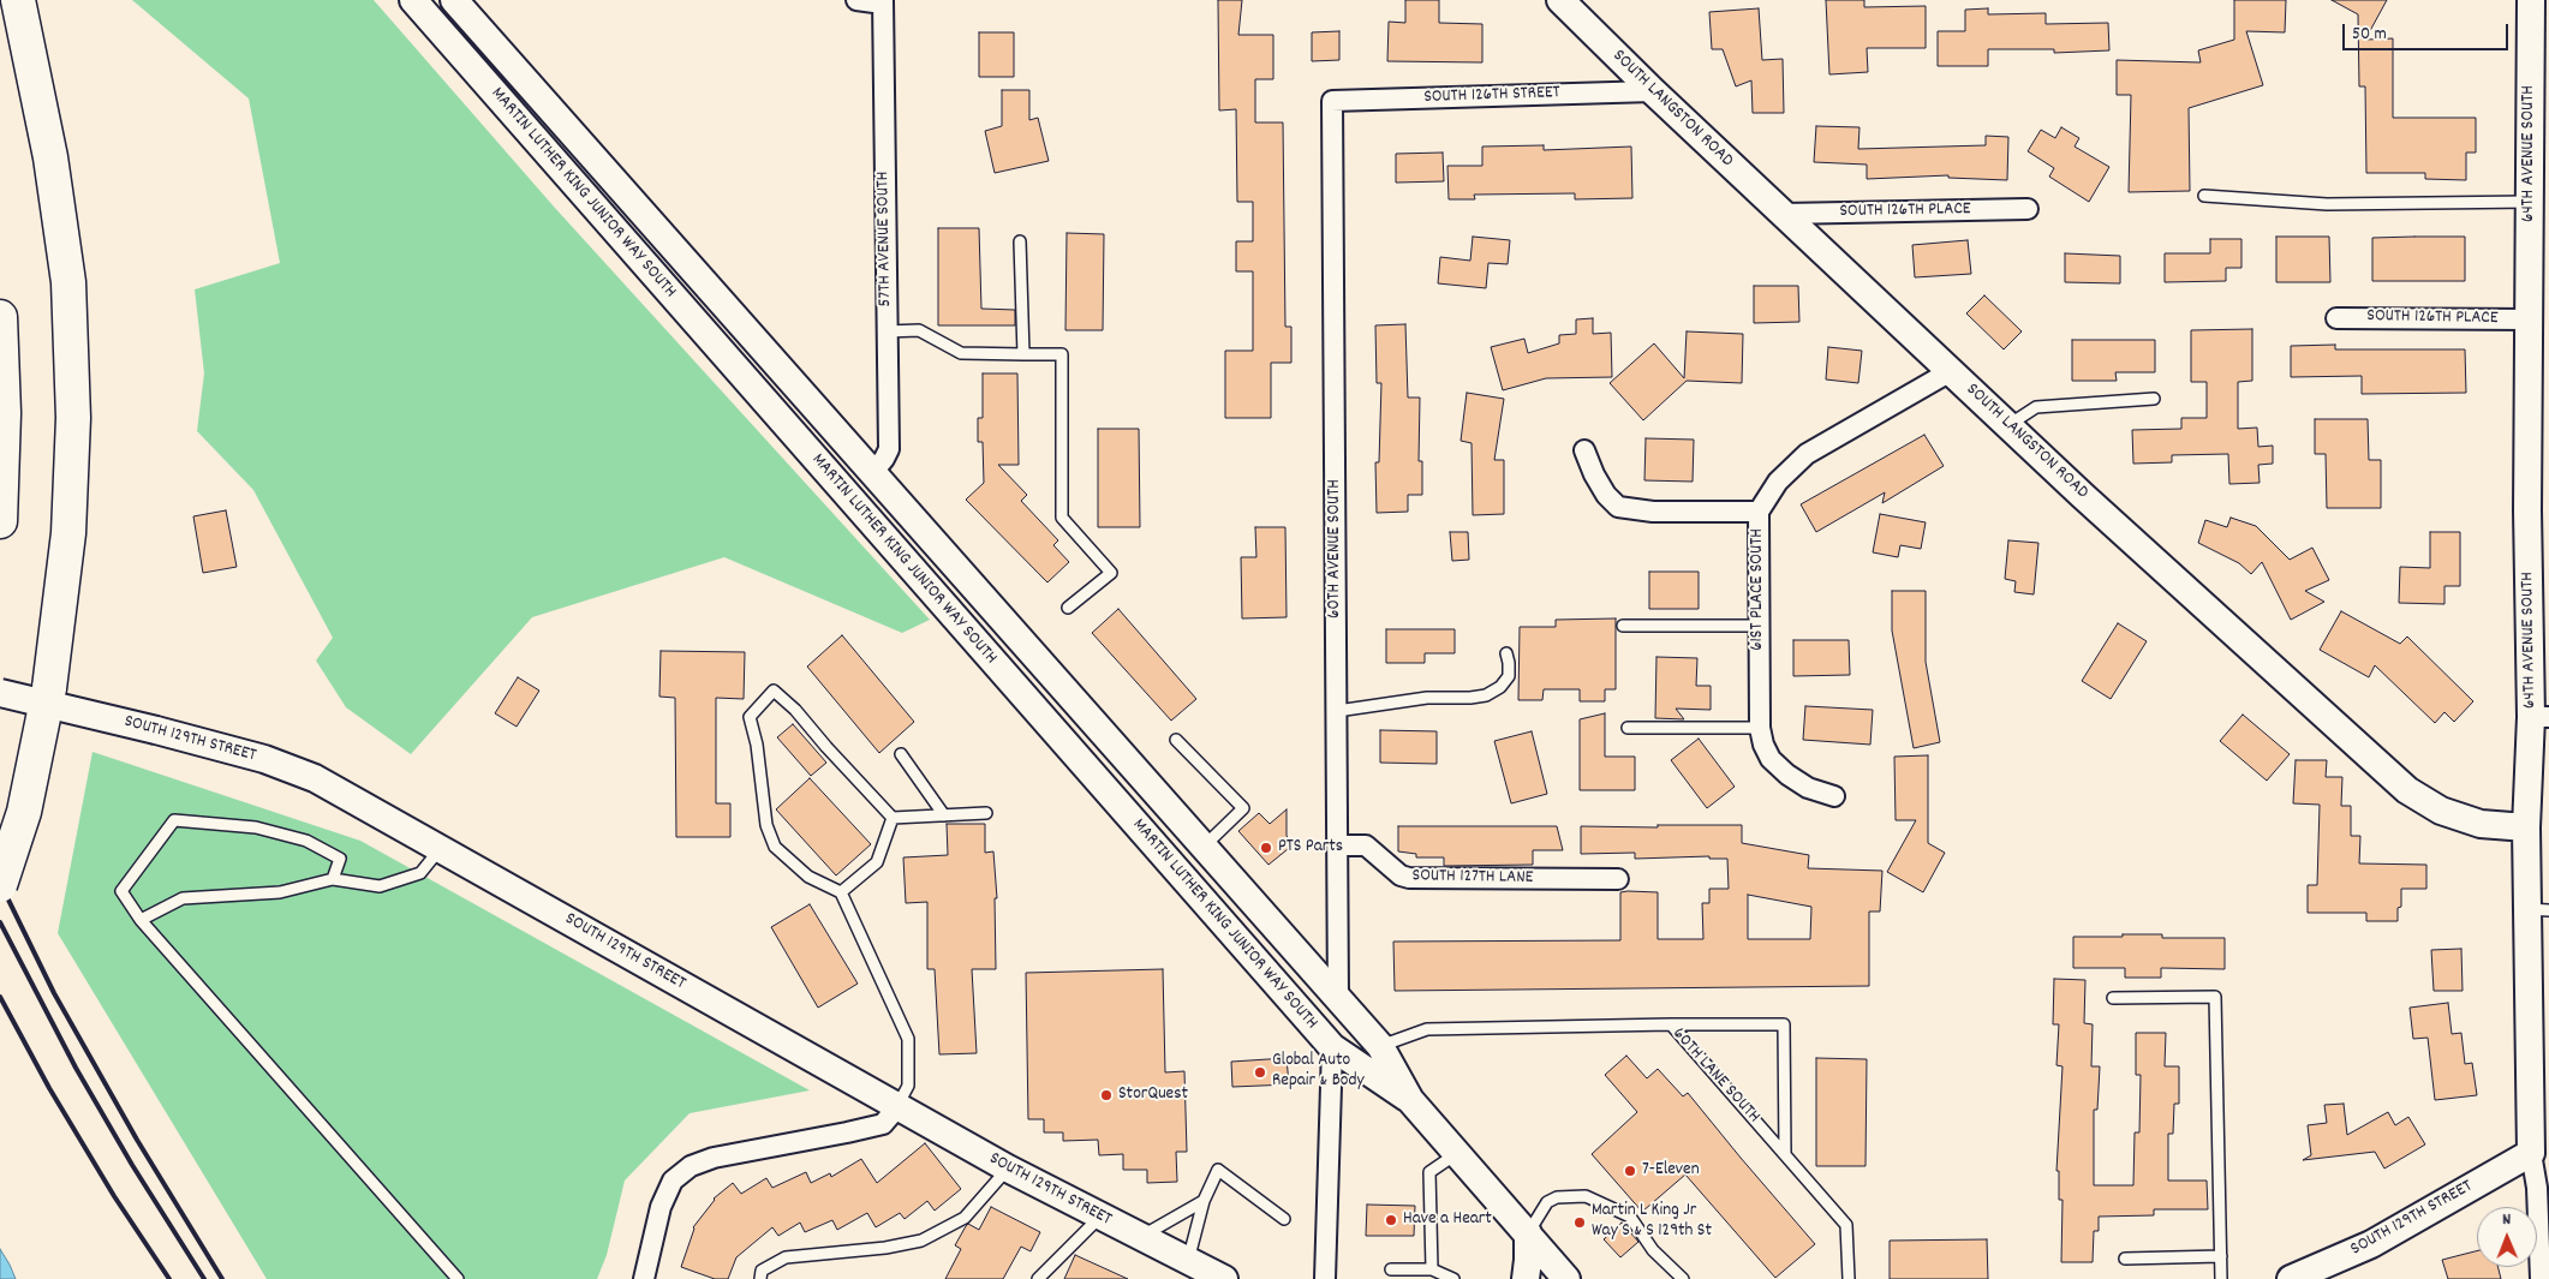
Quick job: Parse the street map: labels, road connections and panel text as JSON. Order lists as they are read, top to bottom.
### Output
{
  "streets": {
    "street": [
      "SOUTH 126TH STREET",
      "SOUTH LANGSTON ROAD",
      "64TH AVENUE SOUTH",
      "MARTIN LUTHER KING JUNIOR WAY SOUTH",
      "SOUTH 126TH PLACE",
      "57TH AVENUE SOUTH",
      "60TH AVENUE SOUTH",
      "61ST PLACE SOUTH",
      "SOUTH 129TH STREET",
      "SOUTH 127TH LANE"
    ],
    "lane": ["60TH LANE SOUTH"]
  },
  "crossings": [
    ["SOUTH 126TH STREET", "SOUTH LANGSTON ROAD"],
    ["SOUTH 126TH STREET", "60TH AVENUE SOUTH"],
    ["SOUTH LANGSTON ROAD", "64TH AVENUE SOUTH"],
    ["SOUTH LANGSTON ROAD", "SOUTH 126TH PLACE"],
    ["SOUTH LANGSTON ROAD", "61ST PLACE SOUTH"],
    ["64TH AVENUE SOUTH", "SOUTH 126TH PLACE"],
    ["64TH AVENUE SOUTH", "SOUTH 129TH STREET"],
    ["MARTIN LUTHER KING JUNIOR WAY SOUTH", "57TH AVENUE SOUTH"],
    ["MARTIN LUTHER KING JUNIOR WAY SOUTH", "60TH AVENUE SOUTH"],
    ["MARTIN LUTHER KING JUNIOR WAY SOUTH", "60TH LANE SOUTH"],
    ["60TH AVENUE SOUTH", "SOUTH 127TH LANE"]
  ],
  "places": [
    "PTS Parts",
    "Global Auto Repair & Body",
    "StorQuest",
    "7-Eleven",
    "Have a Heart",
    "Martin L King Jr Way S & S 129th St"
  ],
  "scale_bar": "50 m",
  "north": "top"
}
